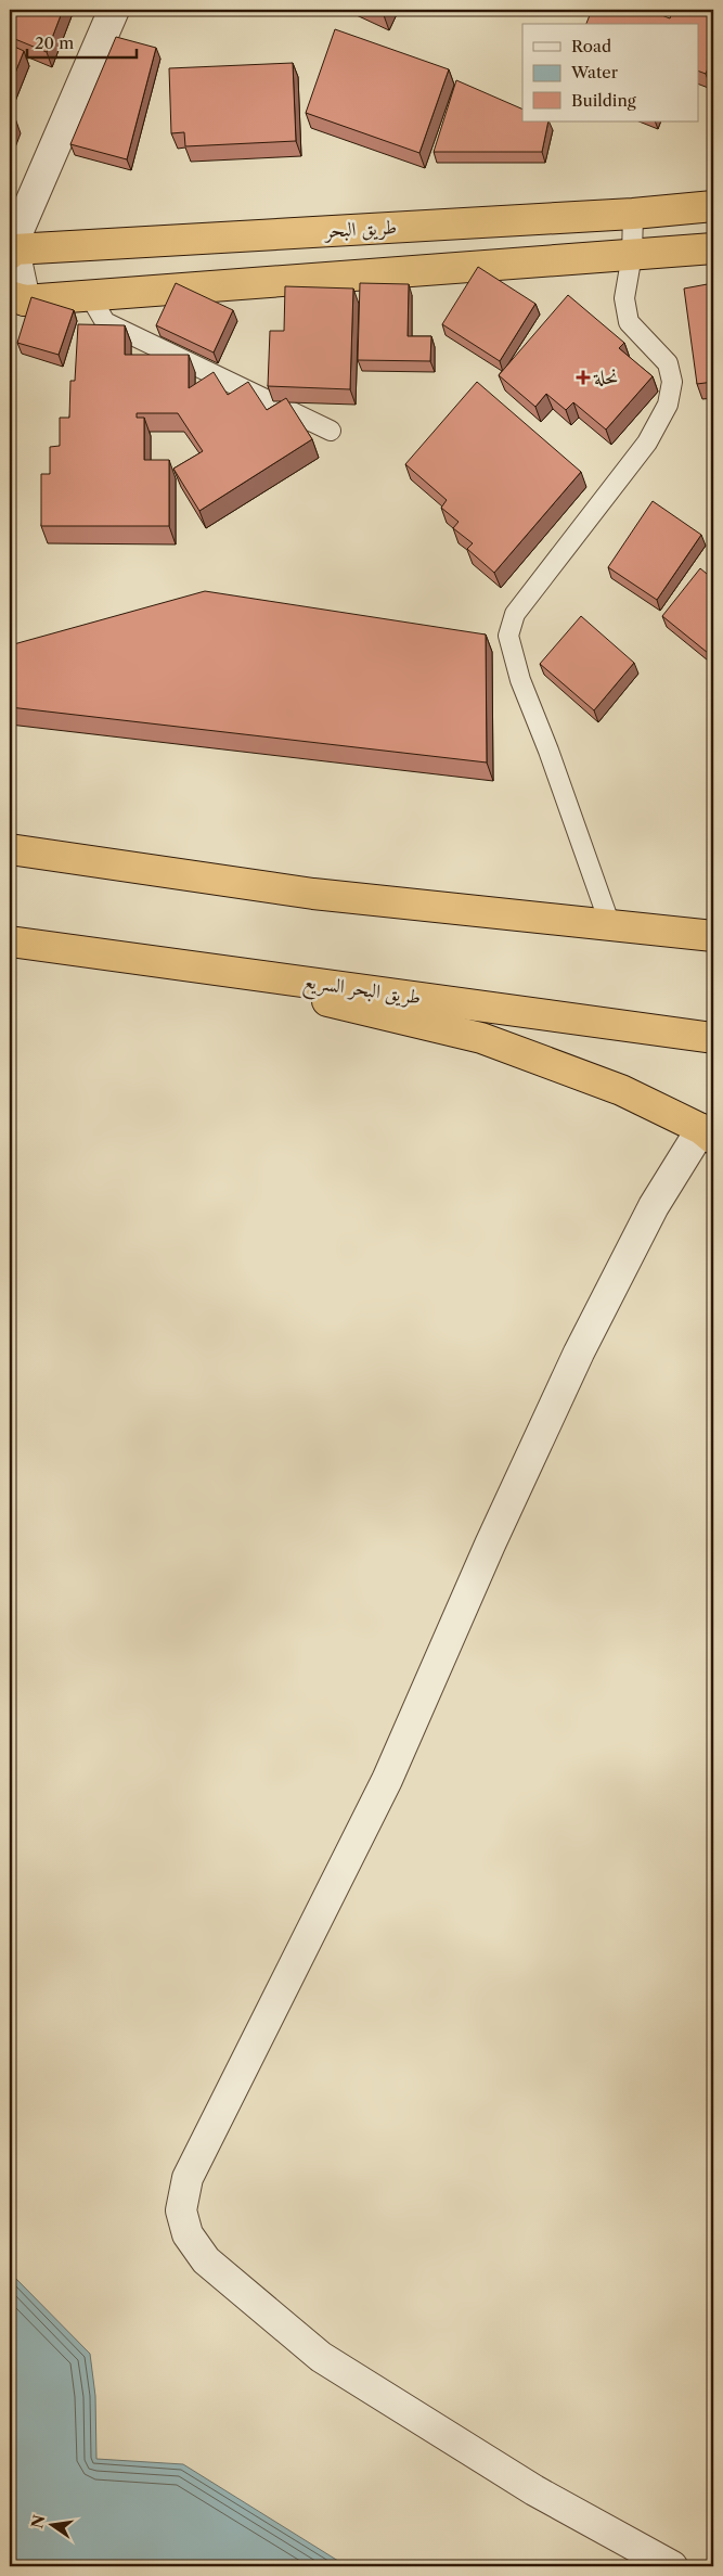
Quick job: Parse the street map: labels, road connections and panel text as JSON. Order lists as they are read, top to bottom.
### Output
{
  "streets": {
    "highway": ["طريق البحر", "طريق البحر السريع"]
  },
  "places": {
    "health": ["نحلة"]
  },
  "legend": ["Road", "Water", "Building"],
  "scale_bar": "20 m",
  "north": "left"
}
